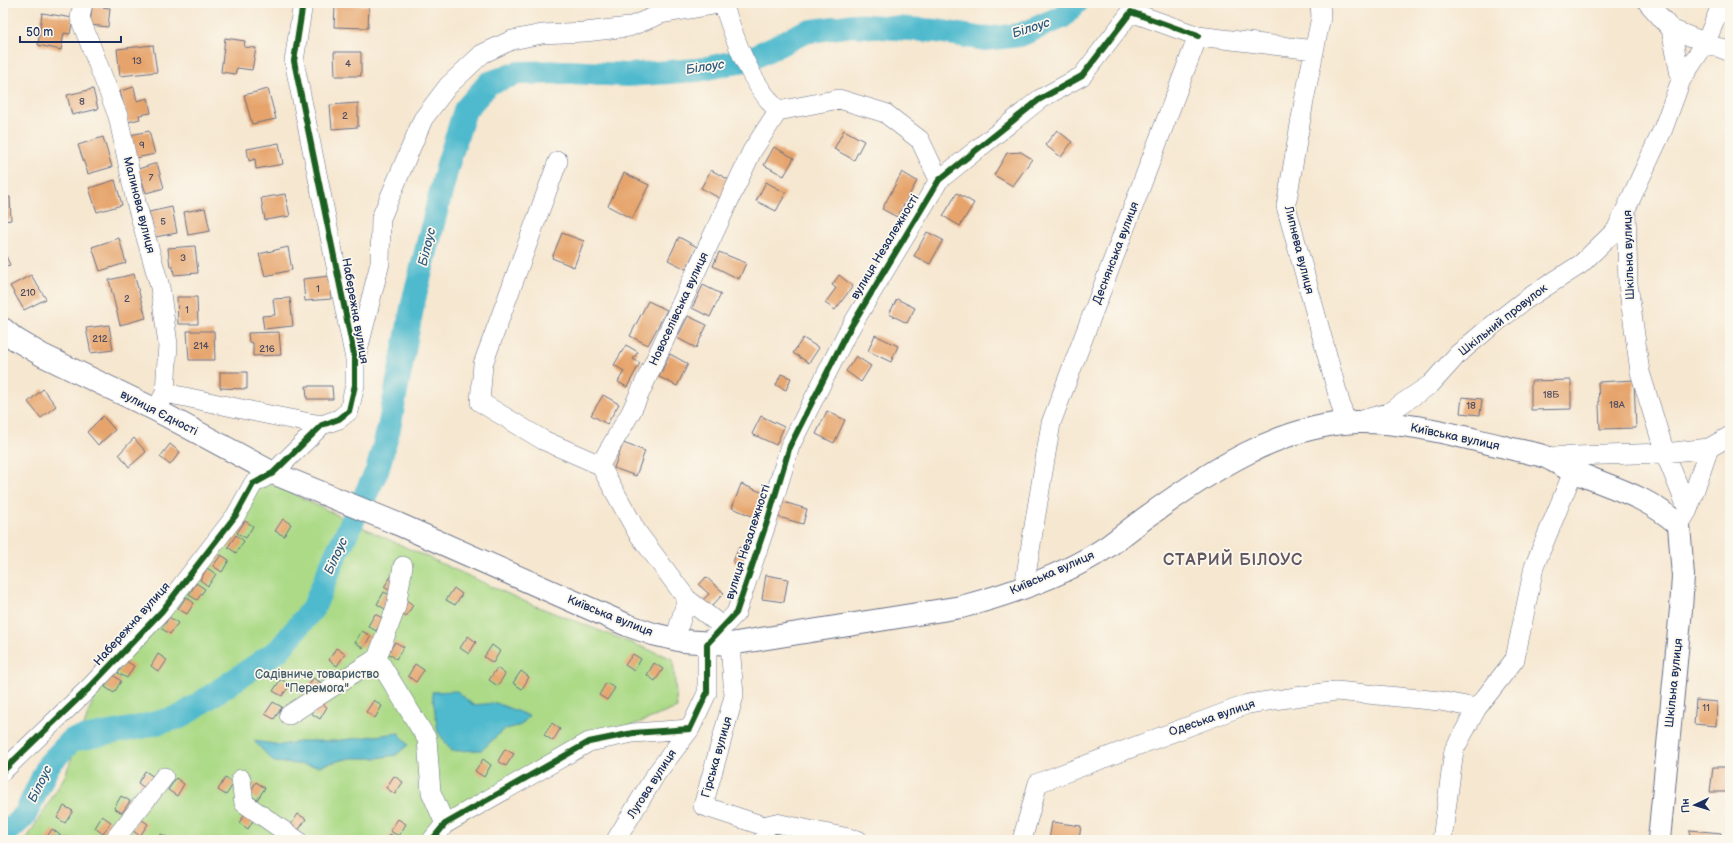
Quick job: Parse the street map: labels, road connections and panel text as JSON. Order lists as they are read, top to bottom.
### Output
{
  "streets": {
    "main road": ["Шкільна вулиця", "вулиця Єдності", "Київська вулиця"],
    "street": [
      "Малинова вулиця",
      "вулиця Незалежності",
      "Липнева вулиця",
      "Деснянська вулиця",
      "Новоселівська вулиця",
      "Набережна вулиця",
      "Шкільний провулок",
      "Одеська вулиця",
      "Гірська вулиця",
      "Лугова вулиця"
    ]
  },
  "crossings": [
    ["Малинова вулиця", "вулиця Єдності"],
    ["вулиця Незалежності", "Деснянська вулиця"],
    ["вулиця Незалежності", "Київська вулиця"],
    ["вулиця Незалежності", "Гірська вулиця"],
    ["Липнева вулиця", "Шкільний провулок"],
    ["Липнева вулиця", "Київська вулиця"],
    ["Деснянська вулиця", "Київська вулиця"],
    ["Шкільна вулиця", "Шкільний провулок"],
    ["Шкільна вулиця", "Київська вулиця"],
    ["Набережна вулиця", "вулиця Єдності"],
    ["Шкільний провулок", "Київська вулиця"],
    ["вулиця Єдності", "Київська вулиця"],
    ["Київська вулиця", "Гірська вулиця"],
    ["Київська вулиця", "Лугова вулиця"]
  ],
  "districts": ["СТАРИЙ БІЛОУС"],
  "water": ["Білоус"],
  "parks": ["Садівниче товариство \"Перемога\""],
  "house_numbers": [
    "13",
    "4",
    "8",
    "2",
    "9",
    "7",
    "5",
    "3",
    "1",
    "210",
    "2",
    "1",
    "212",
    "214",
    "216",
    "18Б",
    "18А",
    "18",
    "11"
  ],
  "scale_bar": "50 m",
  "north": "left"
}
